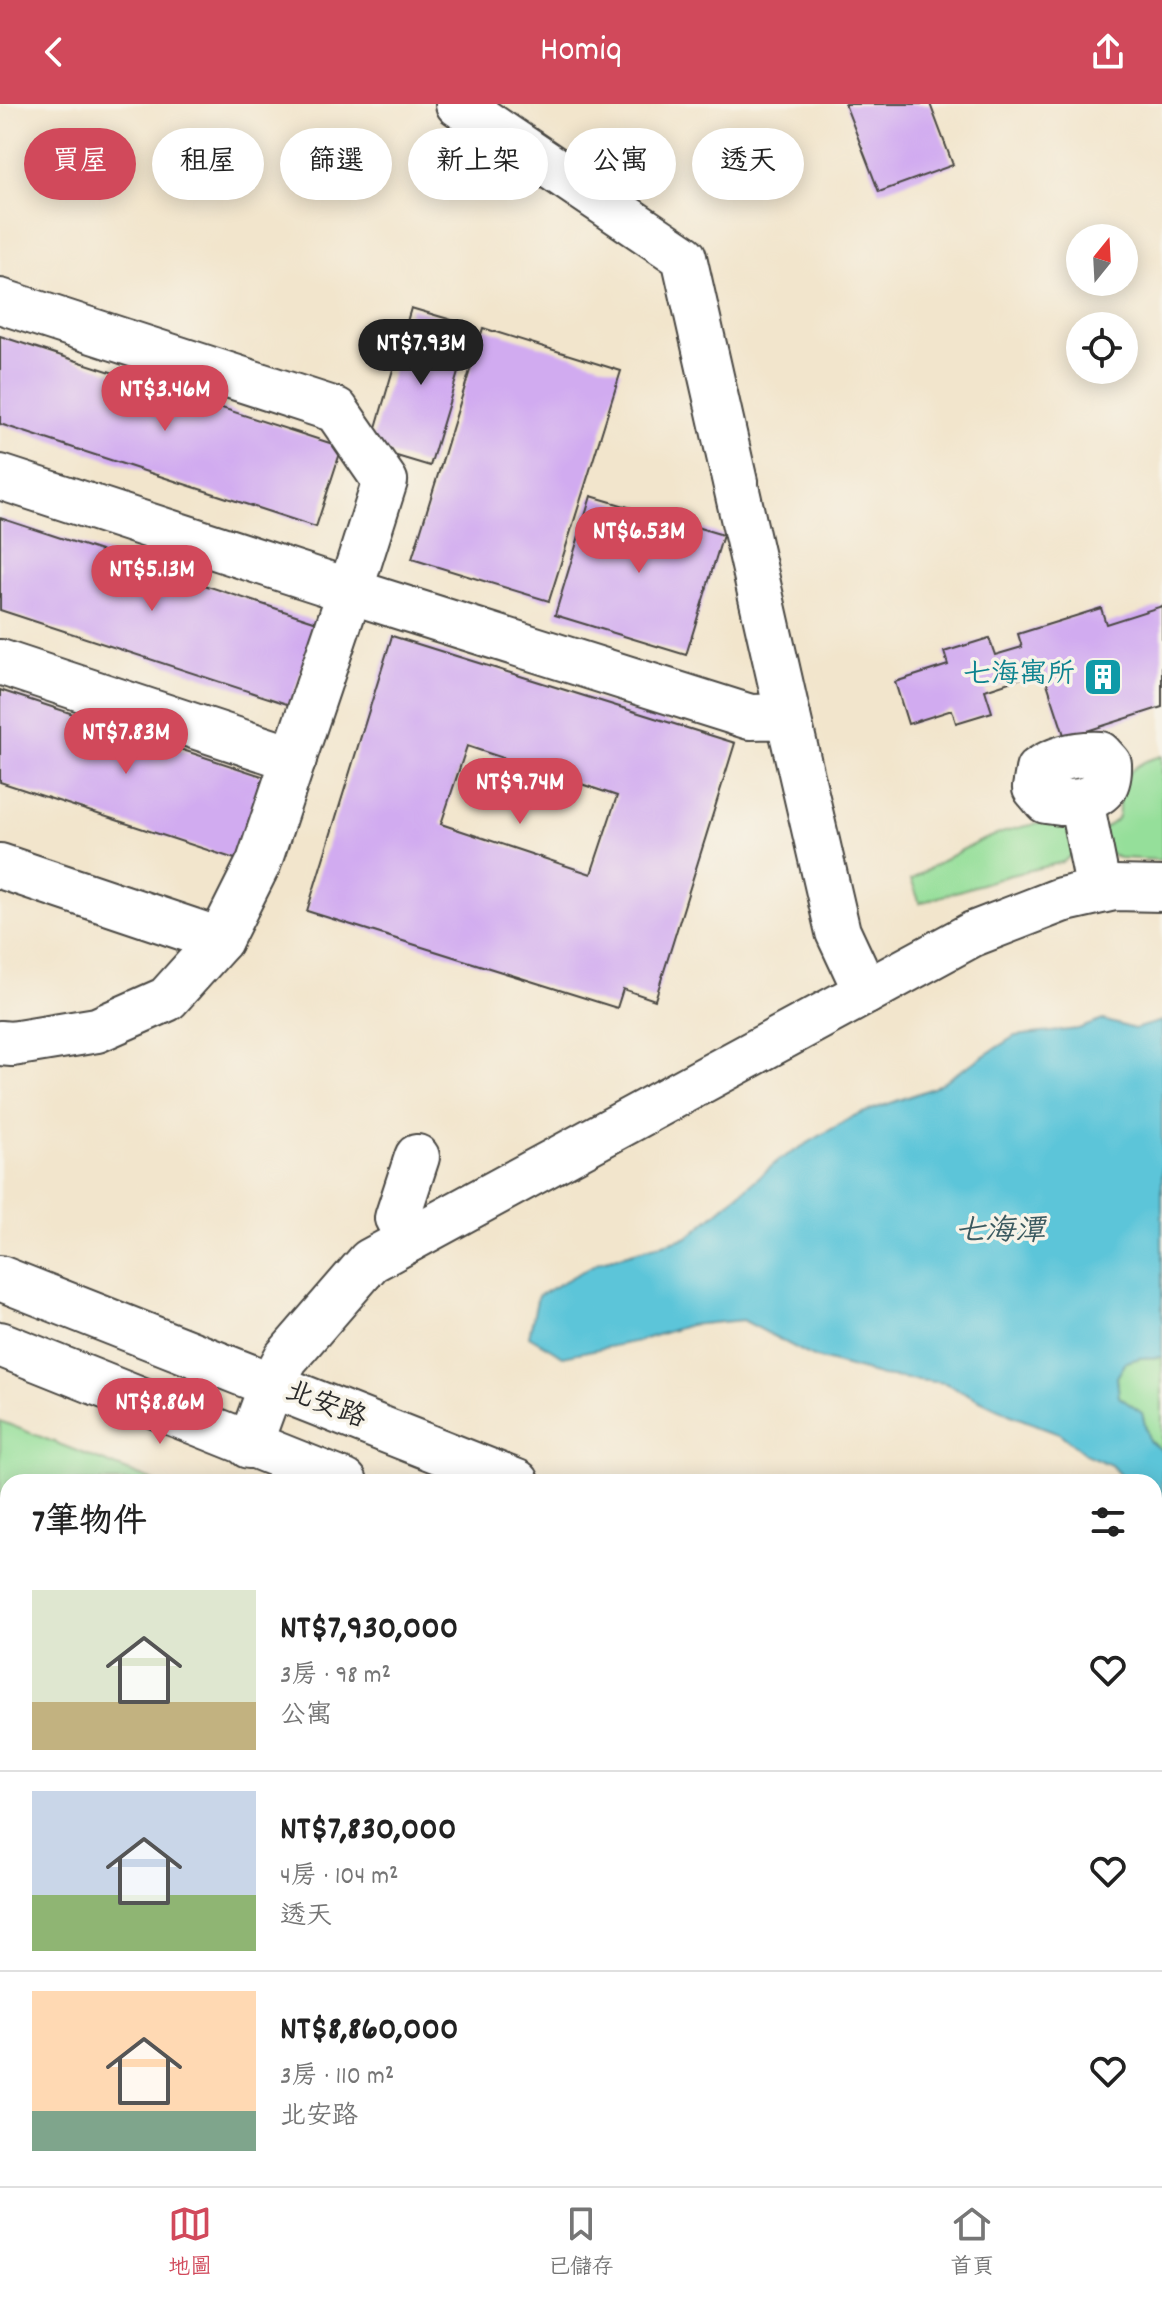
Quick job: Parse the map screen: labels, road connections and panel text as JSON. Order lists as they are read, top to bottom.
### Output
{
  "streets": {
    "main road": ["北安路"]
  },
  "water": ["七海潭"],
  "places": {
    "building": ["七海寓所"]
  },
  "north": "top",
  "page": {
    "header": "Homiq",
    "chip": [
      "買屋",
      "租屋",
      "篩選",
      "新上架",
      "公寓",
      "透天"
    ],
    "price": [
      "NT$7.93M",
      "NT$3.46M",
      "NT$6.53M",
      "NT$5.13M",
      "NT$7.83M",
      "NT$9.74M",
      "NT$8.86M"
    ],
    "heading": "7筆物件",
    "list": [
      {
        "name": "NT$7,930,000",
        "note": "3房 · 98 m² · 公寓"
      },
      {
        "name": "NT$7,830,000",
        "note": "4房 · 104 m² · 透天"
      },
      {
        "name": "NT$8,860,000",
        "note": "3房 · 110 m² · 北安路"
      }
    ],
    "tabs": ["地圖", "已儲存", "首頁"]
  }
}
